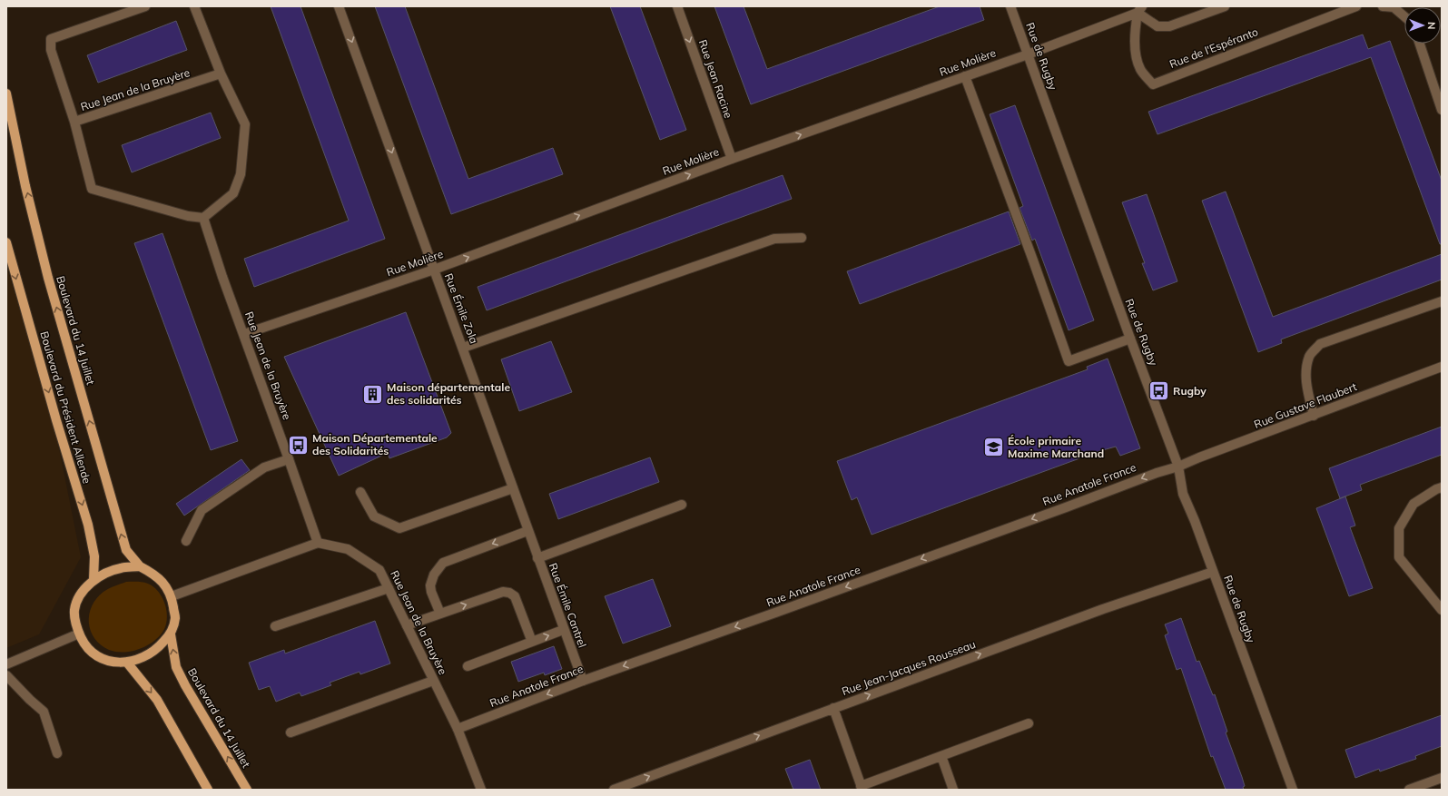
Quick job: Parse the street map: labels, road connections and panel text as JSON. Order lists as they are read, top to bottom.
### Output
{
  "streets": {
    "main road": ["Boulevard du 14 Juillet", "Boulevard du Président Allende"],
    "street": [
      "Rue de l'Espéranto",
      "Rue de Rugby",
      "Rue Molière",
      "Rue Jean Racine",
      "Rue Jean de la Bruyère",
      "Rue Émile Zola",
      "Rue Gustave Flaubert",
      "Rue Anatole France",
      "Rue Émile Cantrel",
      "Rue Jean-Jacques Rousseau"
    ]
  },
  "crossings": [
    ["Rue de l'Espéranto", "Rue Molière"],
    ["Rue de Rugby", "Rue Molière"],
    ["Rue de Rugby", "Rue Gustave Flaubert"],
    ["Rue de Rugby", "Rue Anatole France"],
    ["Rue de Rugby", "Rue Jean-Jacques Rousseau"],
    ["Rue Molière", "Rue Jean Racine"],
    ["Rue Molière", "Rue Jean de la Bruyère"],
    ["Rue Molière", "Rue Émile Zola"],
    ["Rue Jean de la Bruyère", "Rue Anatole France"],
    ["Rue Émile Zola", "Rue Émile Cantrel"],
    ["Boulevard du 14 Juillet", "Boulevard du Président Allende"],
    ["Rue Gustave Flaubert", "Rue Anatole France"],
    ["Rue Anatole France", "Rue Émile Cantrel"]
  ],
  "one_way": [
    "Rue Molière",
    "Rue Jean Racine",
    "Rue Émile Zola",
    "Boulevard du 14 Juillet",
    "Boulevard du Président Allende",
    "Rue Anatole France",
    "Rue Jean-Jacques Rousseau"
  ],
  "places": {
    "bus stop": ["Rugby", "Maison Départementale des Solidarités"],
    "building": ["Maison départementale des solidarités"],
    "school or university": ["École primaire Maxime Marchand"]
  },
  "north": "right"
}
